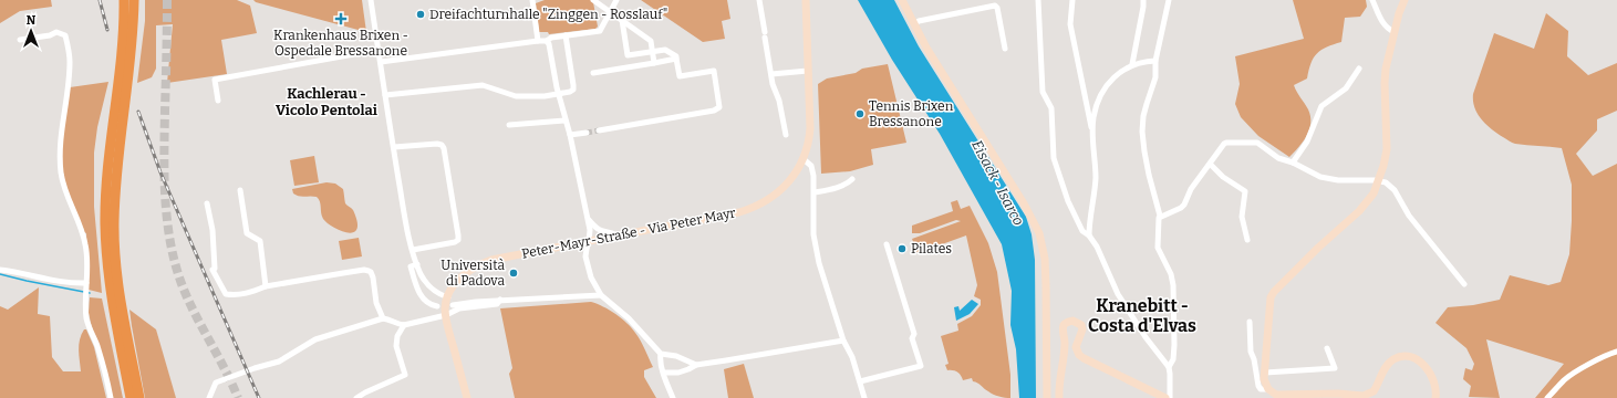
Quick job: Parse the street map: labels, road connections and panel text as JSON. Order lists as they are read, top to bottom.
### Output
{
  "streets": {
    "street": ["Peter-Mayr-Straße - Via Peter Mayr"]
  },
  "districts": ["Kachlerau - Vicolo Pentolai", "Kranebitt - Costa d'Elvas"],
  "water": ["Eisack - Isarco"],
  "places": {
    "other": [
      "Dreifachturnhalle \"Zinggen - Rosslauf\"",
      "Tennis Brixen Bressanone",
      "Pilates",
      "Università di Padova"
    ],
    "health": ["Krankenhaus Brixen - Ospedale Bressanone"]
  },
  "north": "top"
}
